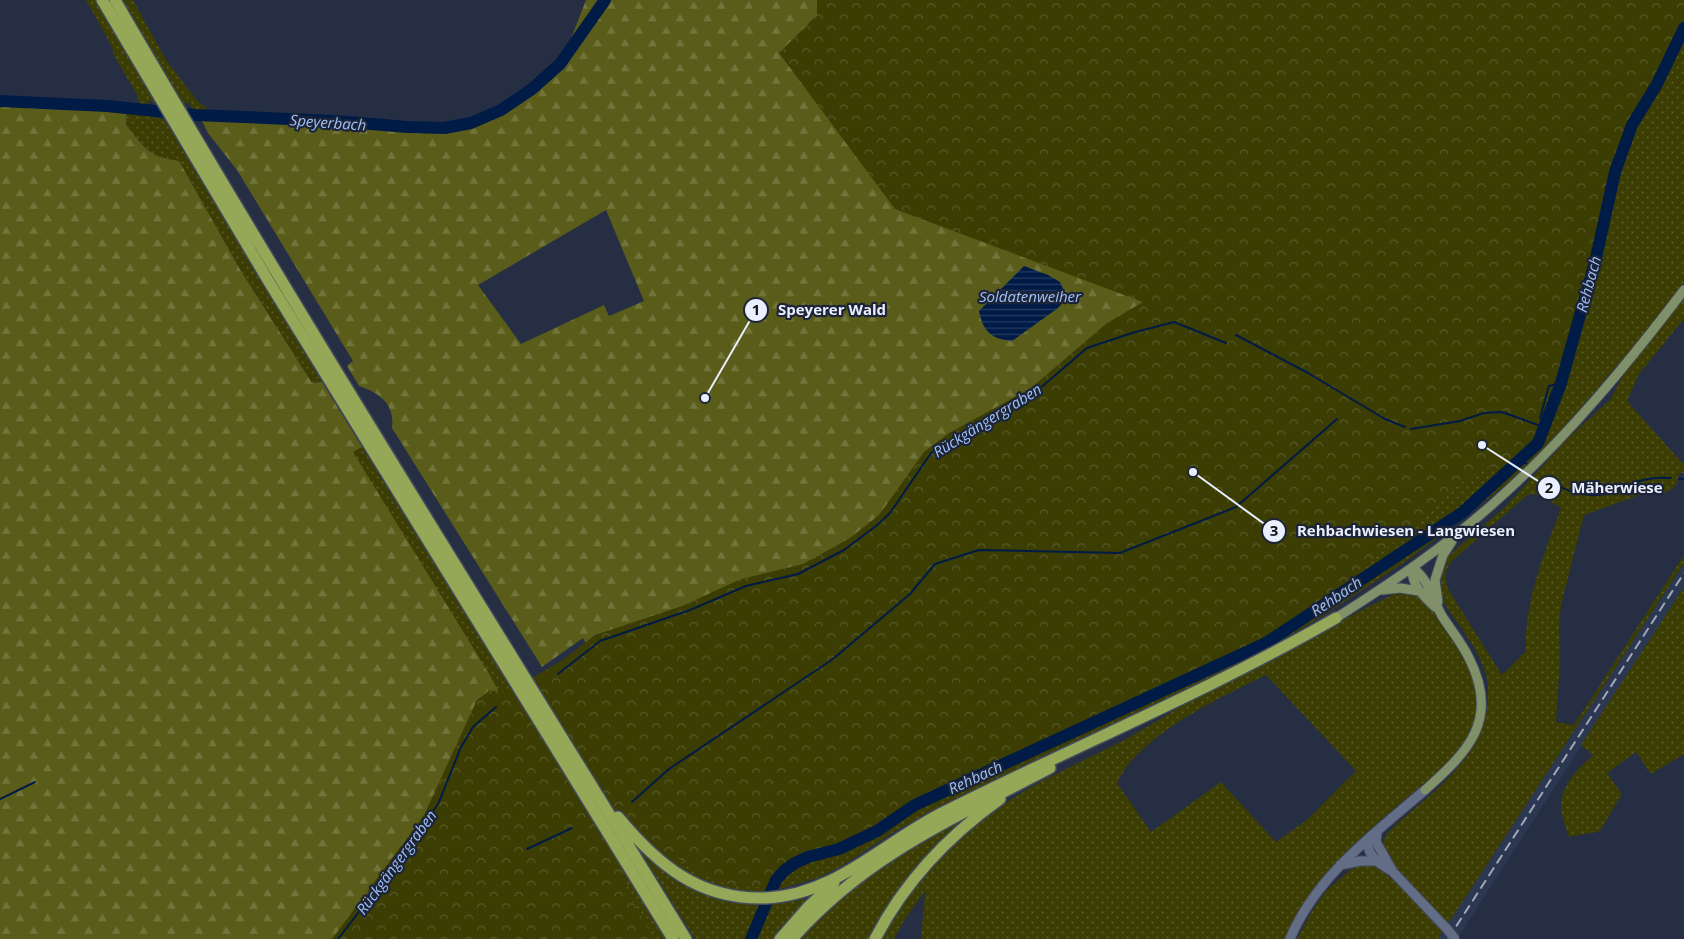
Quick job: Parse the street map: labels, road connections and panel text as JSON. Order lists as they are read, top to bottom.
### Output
{
  "water": [
    "Speyerbach",
    "Rehbach",
    "Soldatenweiher",
    "Rückgängergraben"
  ],
  "places": ["Speyerer Wald", "Mäherwiese", "Rehbachwiesen - Langwiesen"]
}
